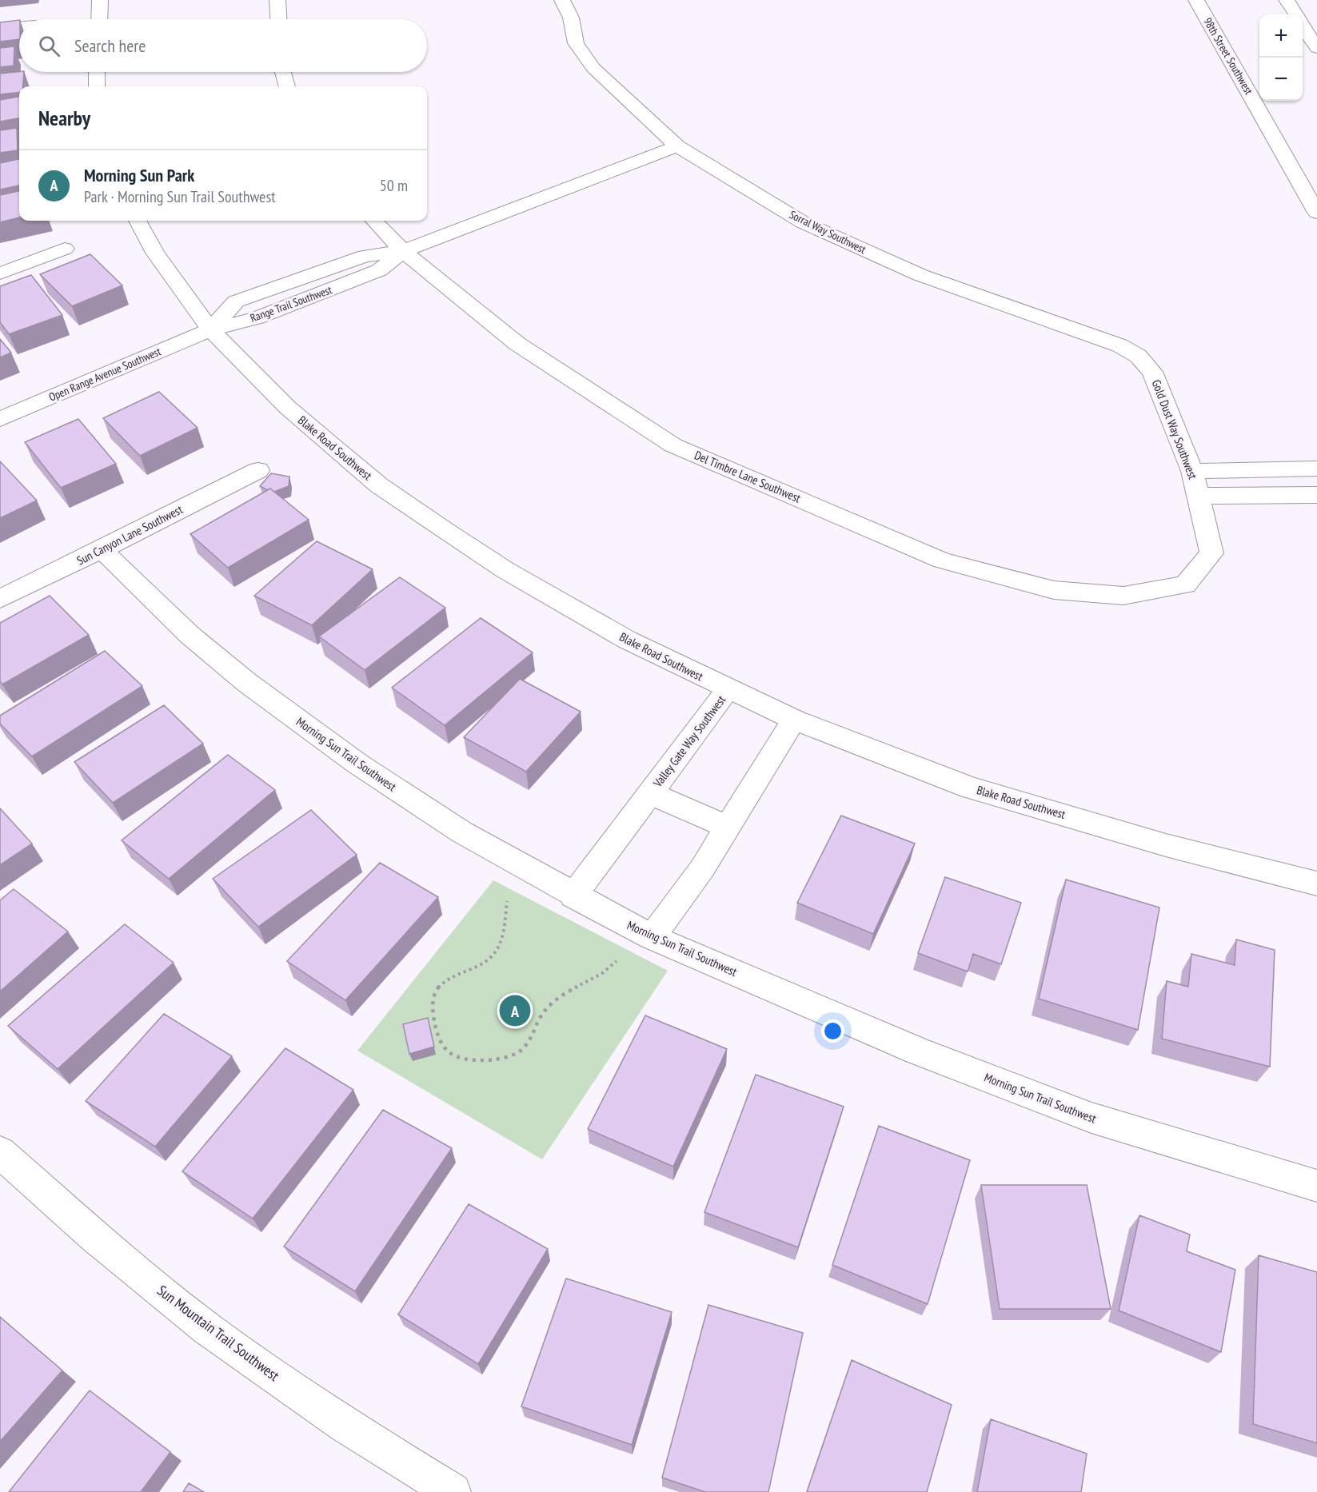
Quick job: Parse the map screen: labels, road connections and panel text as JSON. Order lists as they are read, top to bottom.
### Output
{
  "streets": {
    "street": [
      "98th Street Southwest",
      "Sorral Way Southwest",
      "Range Trail Southwest",
      "Open Range Avenue Southwest",
      "Gold Dust Way Southwest",
      "Blake Road Southwest",
      "Del Timbre Lane Southwest",
      "Sun Canyon Lane Southwest",
      "Valley Gate Way Southwest",
      "Morning Sun Trail Southwest",
      "Sun Mountain Trail Southwest"
    ]
  },
  "crossings": [
    ["Sorral Way Southwest", "Range Trail Southwest"],
    ["Sorral Way Southwest", "Gold Dust Way Southwest"],
    ["Range Trail Southwest", "Open Range Avenue Southwest"],
    ["Range Trail Southwest", "Blake Road Southwest"],
    ["Range Trail Southwest", "Del Timbre Lane Southwest"],
    ["Open Range Avenue Southwest", "Blake Road Southwest"],
    ["Gold Dust Way Southwest", "Del Timbre Lane Southwest"],
    ["Blake Road Southwest", "Valley Gate Way Southwest"],
    ["Sun Canyon Lane Southwest", "Morning Sun Trail Southwest"],
    ["Valley Gate Way Southwest", "Morning Sun Trail Southwest"]
  ],
  "page": {
    "map_buttons": ["+", "−"],
    "search": "Search here",
    "heading": "Nearby",
    "list": [
      {
        "mark": "A",
        "name": "Morning Sun Park",
        "note": "Park · Morning Sun Trail Southwest",
        "value": "50 m"
      }
    ],
    "pins": "A"
  }
}
